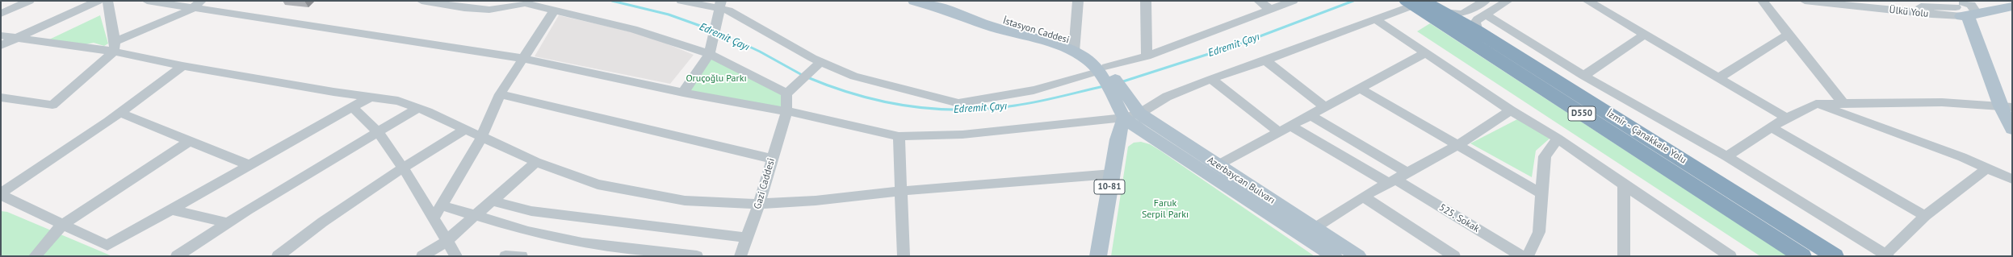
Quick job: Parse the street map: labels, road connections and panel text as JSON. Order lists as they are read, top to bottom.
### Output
{
  "streets": {
    "highway": ["D550", "İzmir - Çanakkale Yolu"],
    "main road": [
      "Ülkü Yolu",
      "İstasyon Caddesi",
      "Azerbaycan Bulvarı",
      "10-81"
    ],
    "street": ["Gazi Caddesi", "525. Sokak"]
  },
  "crossings": [
    ["İstasyon Caddesi", "Azerbaycan Bulvarı"],
    ["İstasyon Caddesi", "10-81"],
    ["Azerbaycan Bulvarı", "10-81"]
  ],
  "water": ["Edremit Çayı"],
  "parks": ["Oruçoğlu Parkı", "Faruk Serpil Parkı"]
}
